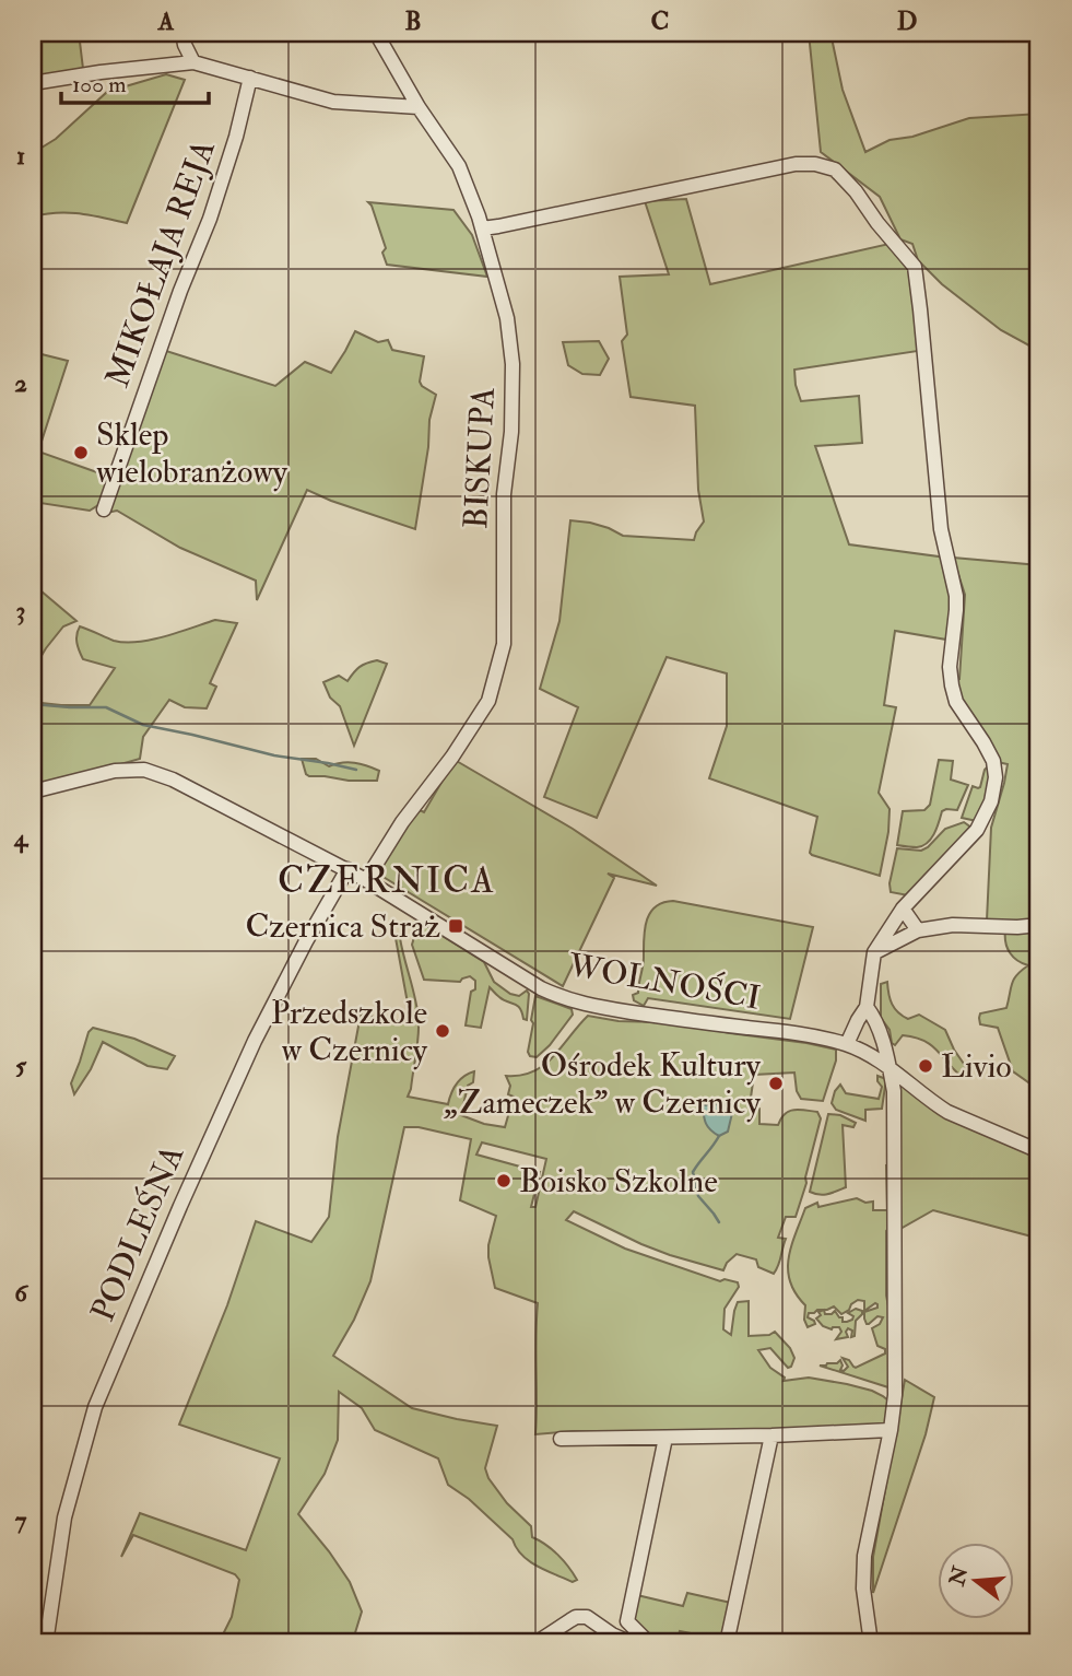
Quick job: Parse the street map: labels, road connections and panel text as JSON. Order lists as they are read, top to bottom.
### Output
{
  "streets": {
    "street": [
      "MIKOŁAJA REJA",
      "BISKUPA",
      "WOLNOŚCI",
      "PODLEŚNA"
    ]
  },
  "crossings": [
    ["BISKUPA", "WOLNOŚCI"],
    ["WOLNOŚCI", "PODLEŚNA"]
  ],
  "districts": ["CZERNICA"],
  "places": {
    "other": [
      "Sklep wielobranżowy",
      "Przedszkole w Czernicy",
      "Livio",
      "Ośrodek Kultury „Zameczek” w Czernicy",
      "Boisko Szkolne"
    ],
    "transit": ["Czernica Straż"]
  },
  "scale_bar": "100 m",
  "north": "left",
  "grid": {
    "columns": [
      "A",
      "B",
      "C",
      "D"
    ],
    "rows": [
      "1",
      "2",
      "3",
      "4",
      "5",
      "6",
      "7"
    ]
  }
}
